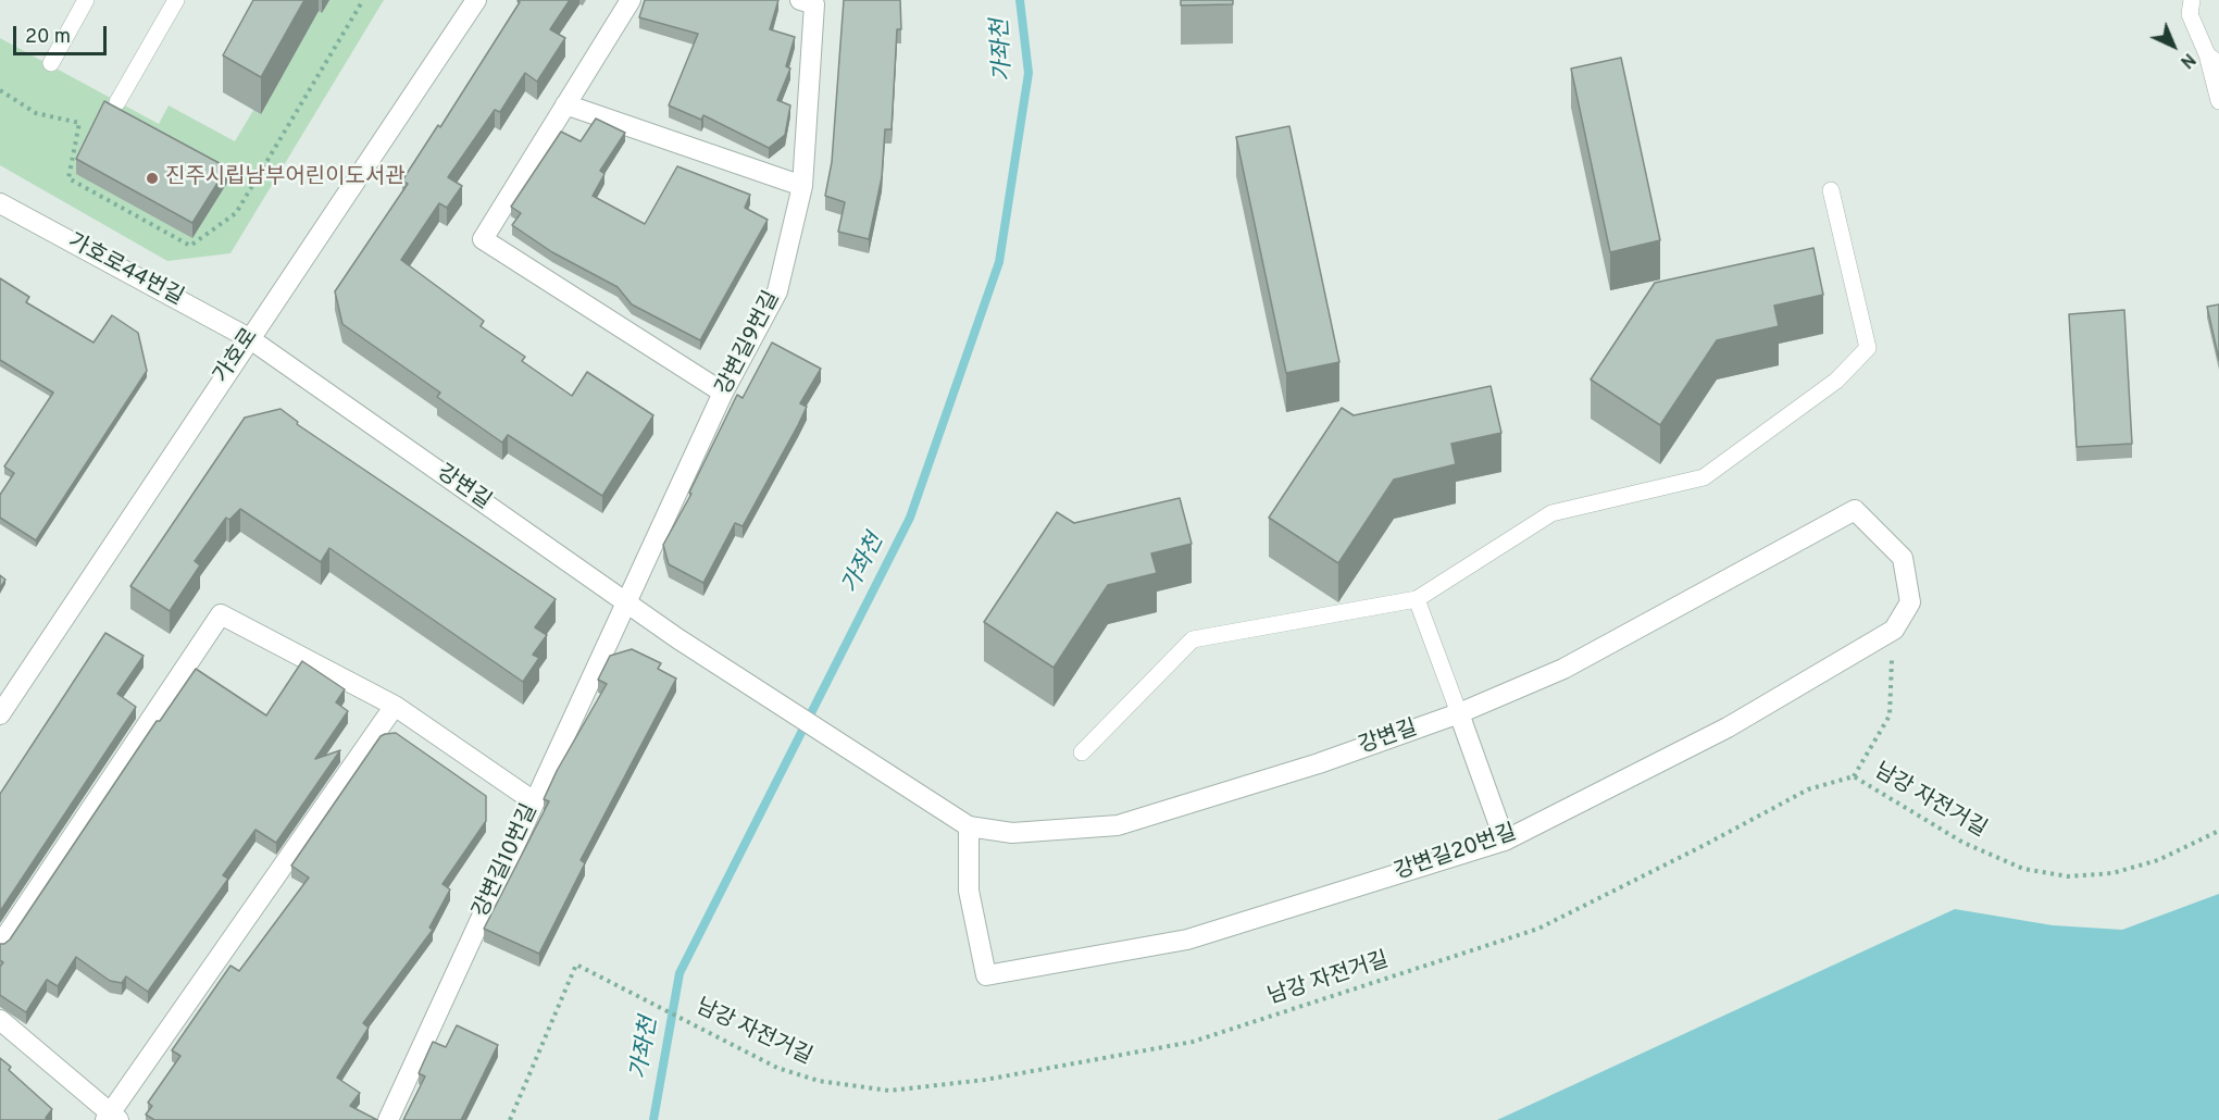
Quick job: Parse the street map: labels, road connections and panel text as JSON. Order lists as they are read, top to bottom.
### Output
{
  "streets": {
    "street": [
      "가호로44번길",
      "강변길9번길",
      "가호로",
      "강변길",
      "강변길20번길",
      "강변길10번길"
    ],
    "path": ["남강 자전거길"]
  },
  "crossings": [
    ["가호로44번길", "가호로"],
    ["가호로44번길", "강변길"],
    ["강변길9번길", "강변길"],
    ["강변길9번길", "강변길10번길"],
    ["가호로", "강변길"],
    ["강변길", "강변길20번길"],
    ["강변길", "강변길10번길"]
  ],
  "water": ["가좌천"],
  "places": ["진주시립남부어린이도서관"],
  "scale_bar": "20 m",
  "north": "bottom right"
}
